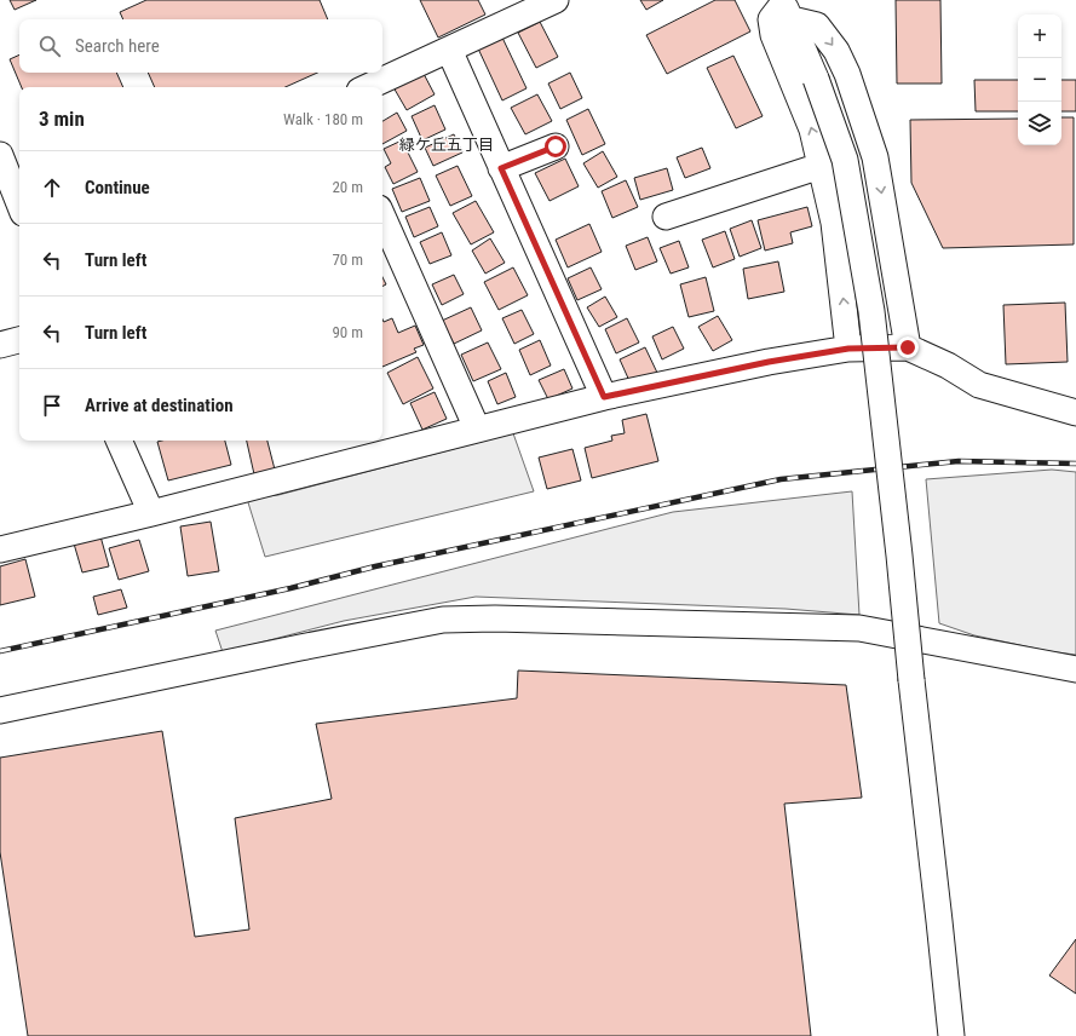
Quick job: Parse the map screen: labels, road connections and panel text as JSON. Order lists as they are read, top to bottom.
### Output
{
  "districts": ["緑ケ丘五丁目"],
  "page": {
    "map_buttons": ["+", "−"],
    "search": "Search here",
    "heading": ["3 min", "Walk · 180 m"],
    "list": [
      ["Continue", "20 m"],
      ["Turn left", "70 m"],
      ["Turn left", "90 m"],
      "Arrive at destination"
    ]
  }
}
